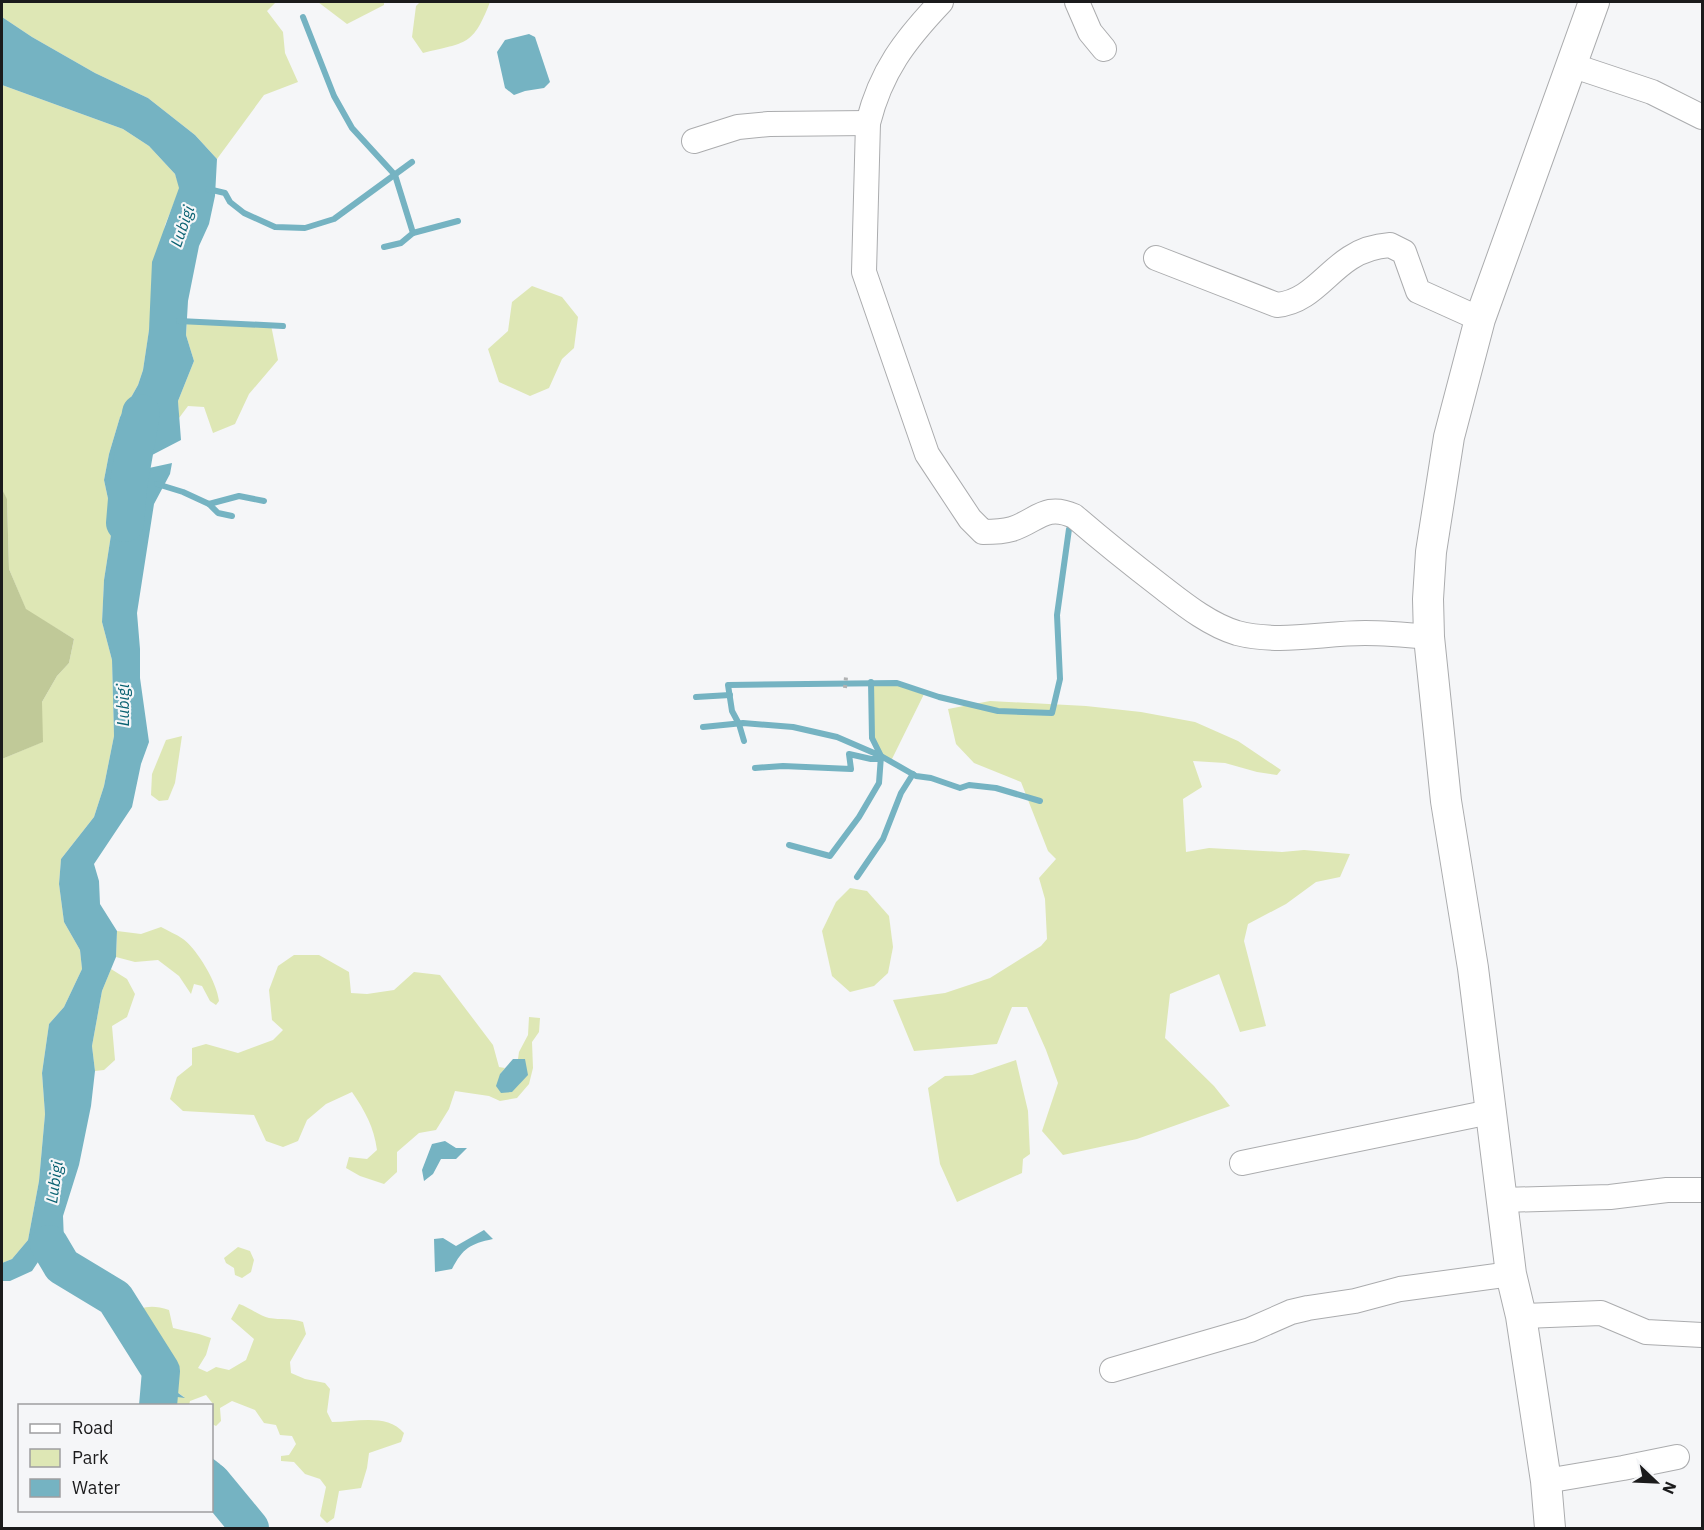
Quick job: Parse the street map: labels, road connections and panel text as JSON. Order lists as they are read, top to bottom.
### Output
{
  "water": ["Lubigi"],
  "legend": ["Road", "Park", "Water"],
  "north": "bottom right"
}
